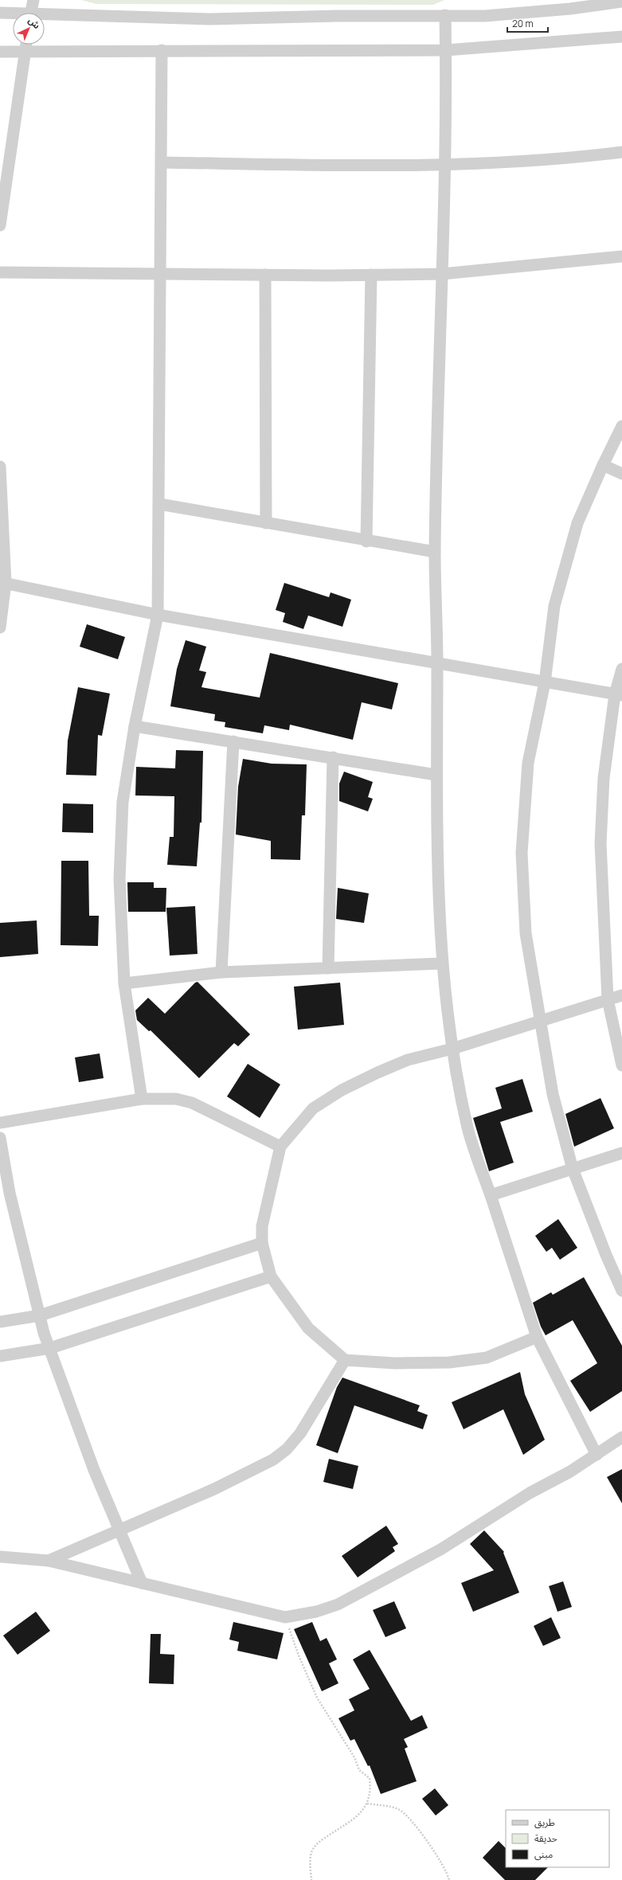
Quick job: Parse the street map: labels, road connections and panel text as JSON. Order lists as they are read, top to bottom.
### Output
{
  "legend": ["طريق", "حديقة", "مبنى"],
  "scale_bar": "20 m",
  "north": "top right"
}
